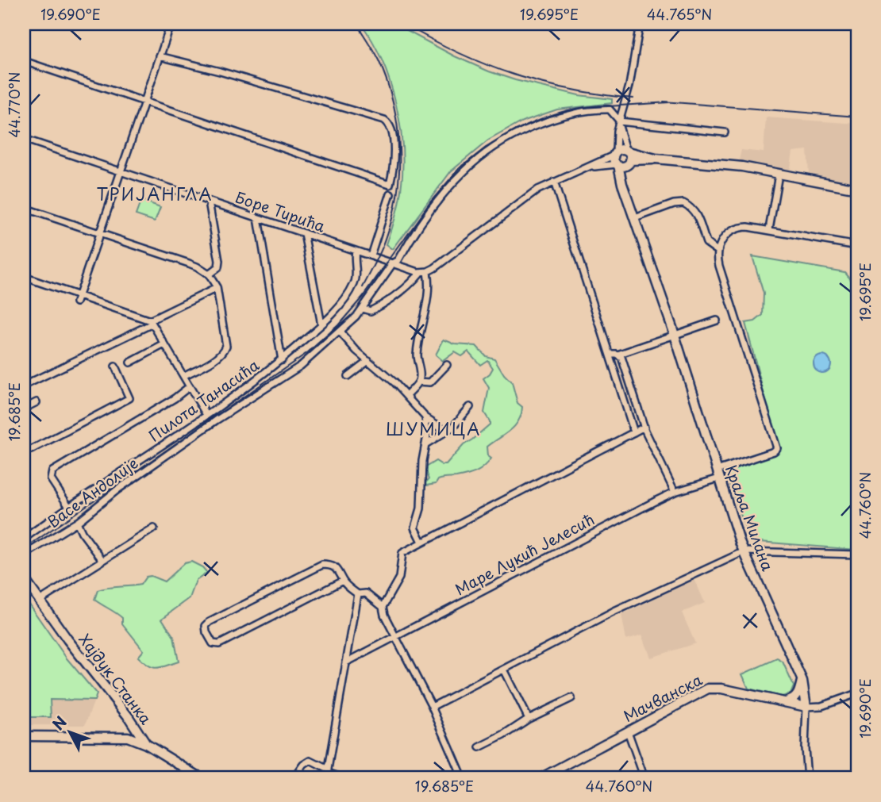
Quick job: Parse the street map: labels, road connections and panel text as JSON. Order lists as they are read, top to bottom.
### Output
{
  "streets": {
    "main road": ["Краља Милана", "Хајдук Станка", "Мачванска"],
    "street": [
      "Боре Тирића",
      "Пилота Танасића",
      "Васе Андолије",
      "Маре Лукић Јелесић"
    ]
  },
  "crossings": [
    ["Боре Тирића", "Пилота Танасића"],
    ["Боре Тирића", "Васе Андолије"],
    ["Краља Милана", "Маре Лукић Јелесић"],
    ["Краља Милана", "Мачванска"]
  ],
  "districts": ["ТРИЈАНГЛА", "ШУМИЦА"],
  "north": "top left",
  "coordinates": [
    "19.690°E",
    "19.695°E",
    "44.765°N",
    "44.770°N",
    "19.685°E",
    "44.760°N"
  ]
}
